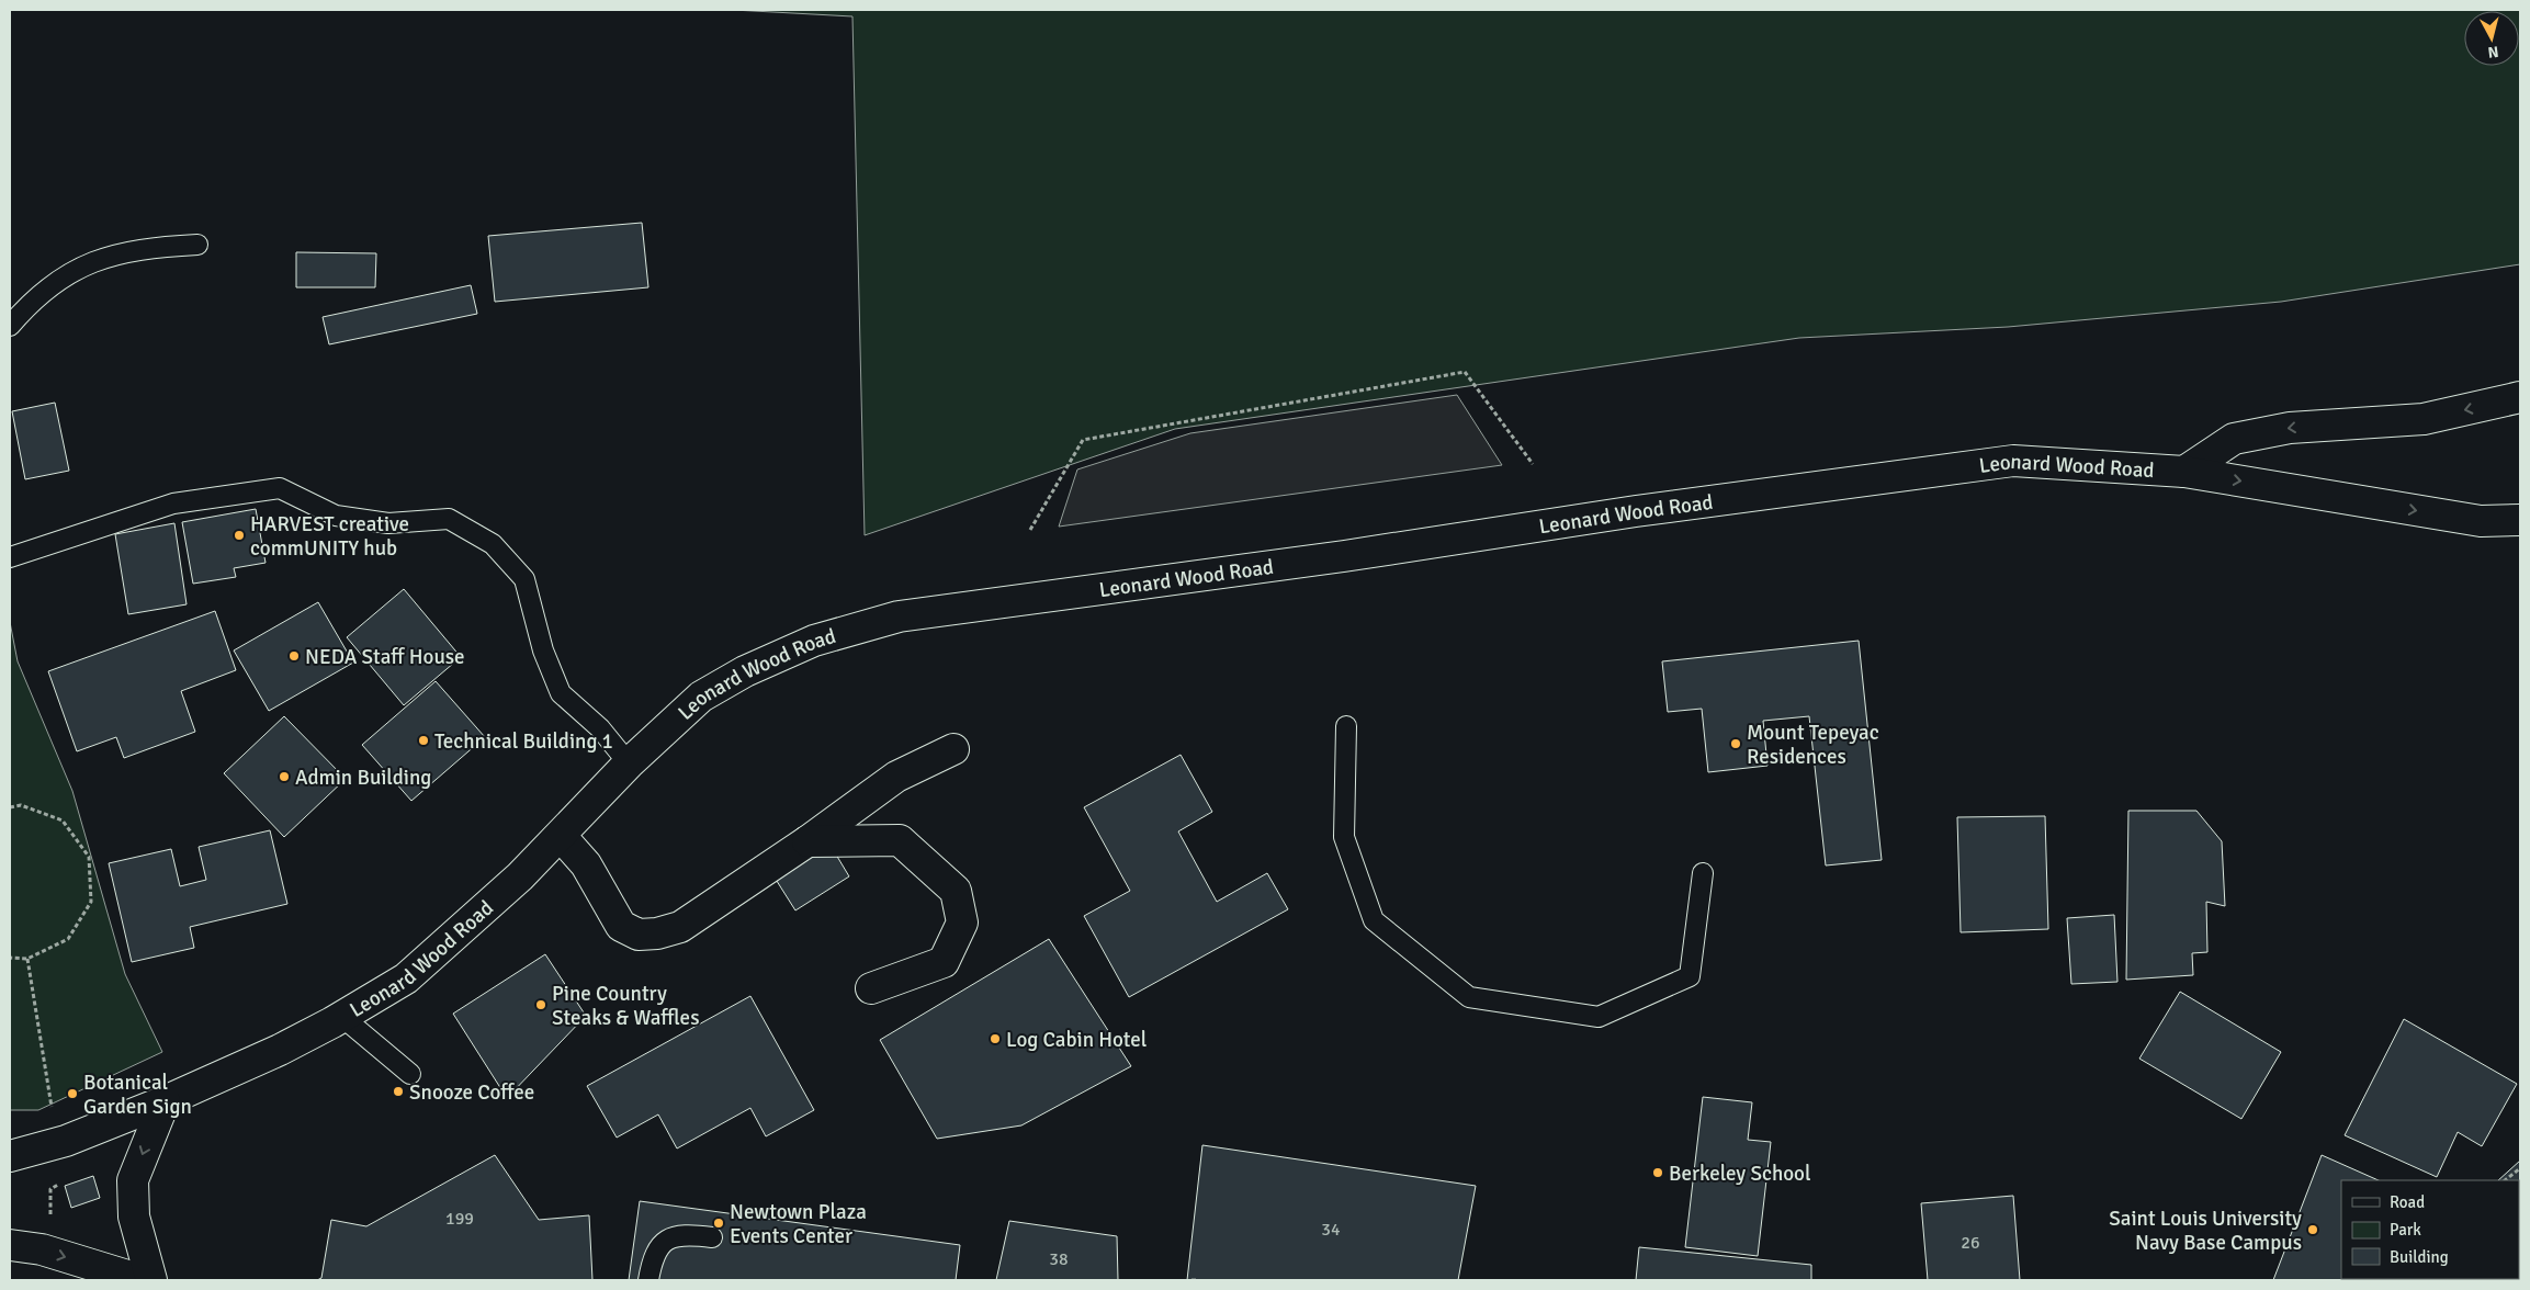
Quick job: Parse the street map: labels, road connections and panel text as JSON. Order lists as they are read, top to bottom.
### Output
{
  "streets": {
    "main road": ["Leonard Wood Road"]
  },
  "places": [
    "HARVEST creative commUNITY hub",
    "NEDA Staff House",
    "Technical Building 1",
    "Mount Tepeyac Residences",
    "Admin Building",
    "Pine Country Steaks & Waffles",
    "Log Cabin Hotel",
    "Snooze Coffee",
    "Botanical Garden Sign",
    "Berkeley School",
    "Newtown Plaza Events Center",
    "Saint Louis University Navy Base Campus"
  ],
  "house_numbers": [
    "199",
    "34",
    "26",
    "38"
  ],
  "legend": ["Road", "Park", "Building"],
  "north": "bottom"
}
